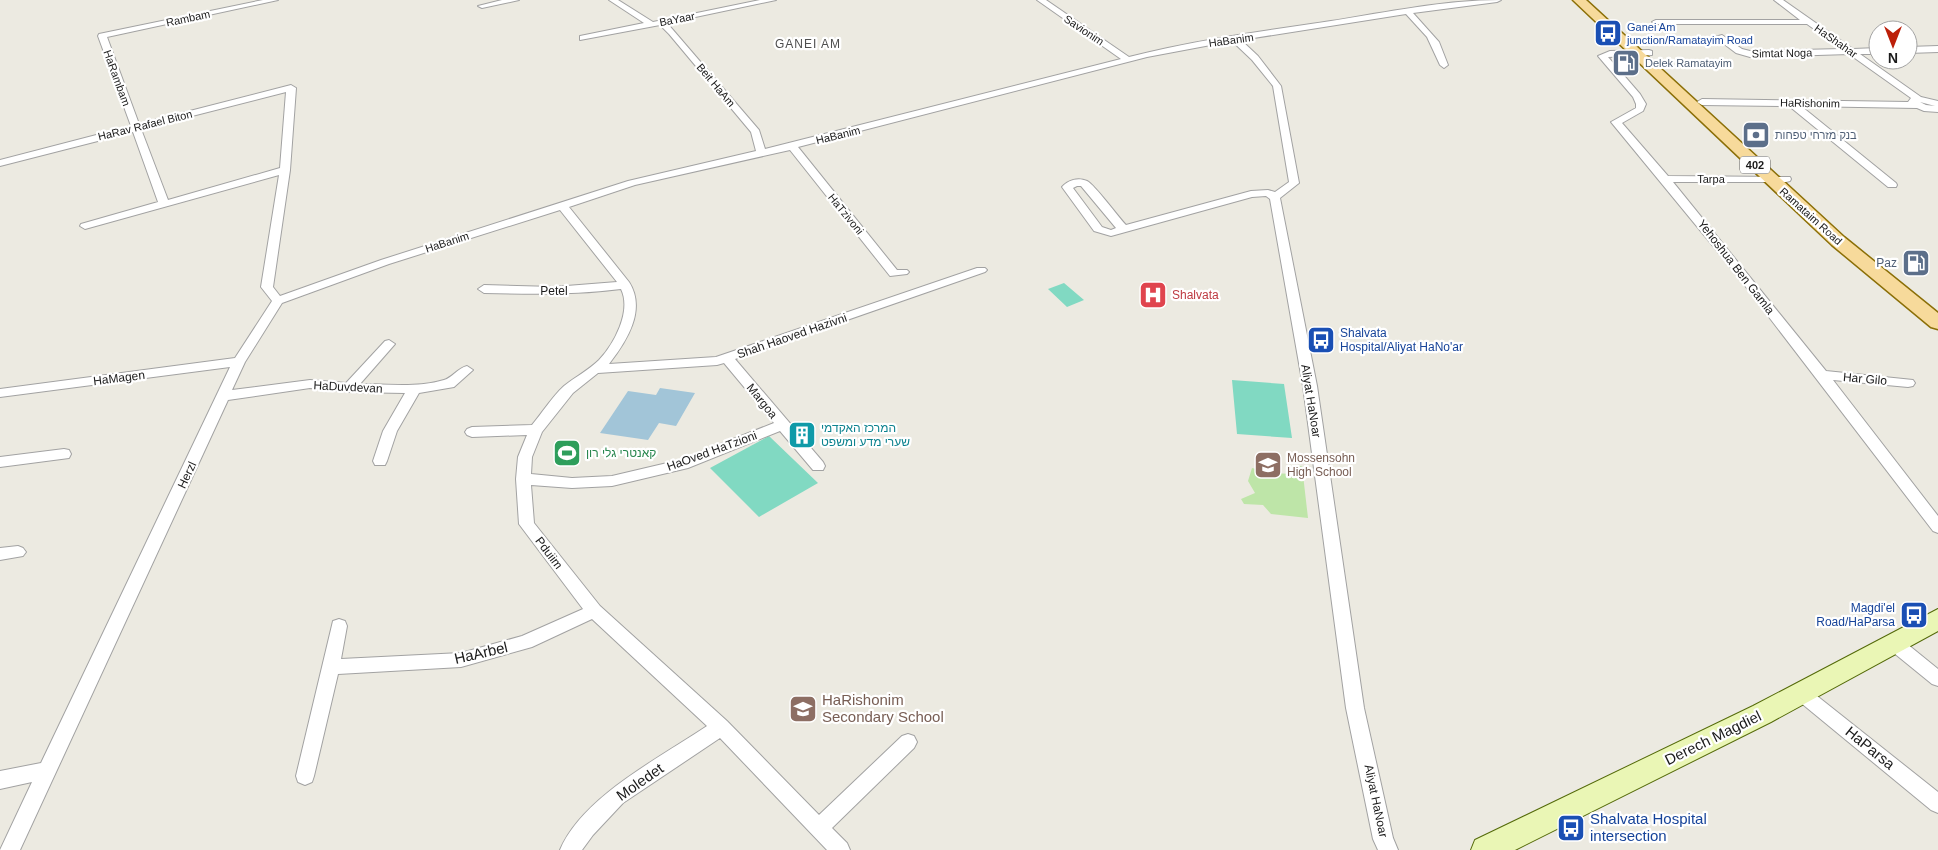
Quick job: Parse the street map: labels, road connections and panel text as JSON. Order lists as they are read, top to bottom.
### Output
{
  "streets": {
    "main road": ["402", "Ramataim Road", "Derech Magdiel"],
    "street": [
      "Rambam",
      "BaYaar",
      "Savionim",
      "HaBanim",
      "HaShahar",
      "Simtat Noga",
      "HaRambam",
      "Beit HaAm",
      "HaRishonim",
      "HaRav Rafael Biton",
      "Tarpa",
      "HaTzivoni",
      "Yehoshua Ben Gamla",
      "Petel",
      "Shah Haoved Hazivni",
      "HaMagen",
      "Har Gilo",
      "HaDuvdevan",
      "Margoa",
      "Aliyat HaNoar",
      "HaOved HaTzioni",
      "Herzl",
      "Pduiim",
      "HaArbel",
      "HaParsa",
      "Moledet"
    ]
  },
  "crossings": [
    ["Rambam", "HaRambam"],
    ["BaYaar", "Beit HaAm"],
    ["Savionim", "HaBanim"],
    ["HaBanim", "Beit HaAm"],
    ["HaBanim", "HaTzivoni"],
    ["HaBanim", "Herzl"],
    ["HaBanim", "Pduiim"],
    ["HaShahar", "Simtat Noga"],
    ["HaShahar", "HaRishonim"],
    ["HaRambam", "HaRav Rafael Biton"],
    ["HaRishonim", "Ramataim Road"],
    ["Tarpa", "Ramataim Road"],
    ["Tarpa", "Yehoshua Ben Gamla"],
    ["Ramataim Road", "Yehoshua Ben Gamla"],
    ["Yehoshua Ben Gamla", "Har Gilo"],
    ["Petel", "Pduiim"],
    ["Shah Haoved Hazivni", "Margoa"],
    ["Shah Haoved Hazivni", "Pduiim"],
    ["HaMagen", "Herzl"],
    ["HaDuvdevan", "Herzl"],
    ["Margoa", "HaOved HaTzioni"],
    ["HaOved HaTzioni", "Pduiim"],
    ["Pduiim", "HaArbel"],
    ["Pduiim", "Moledet"],
    ["Derech Magdiel", "HaParsa"]
  ],
  "districts": ["GANEI AM"],
  "places": {
    "bus stop": [
      "Ganei Am junction/Ramatayim Road",
      "Shalvata Hospital/Aliyat HaNo'ar",
      "Magdi'el Road/HaParsa",
      "Shalvata Hospital intersection"
    ],
    "fuel station": ["Delek Ramatayim", "Paz"],
    "bank": ["בנק מזרחי טפחות"],
    "hospital": ["Shalvata"],
    "building": ["המרכז האקדמי שערי מדע ומשפט"],
    "sports": ["קאנטרי גלי רון"],
    "school or university": ["Mossensohn High School", "HaRishonim Secondary School"]
  },
  "north": "bottom"
}
